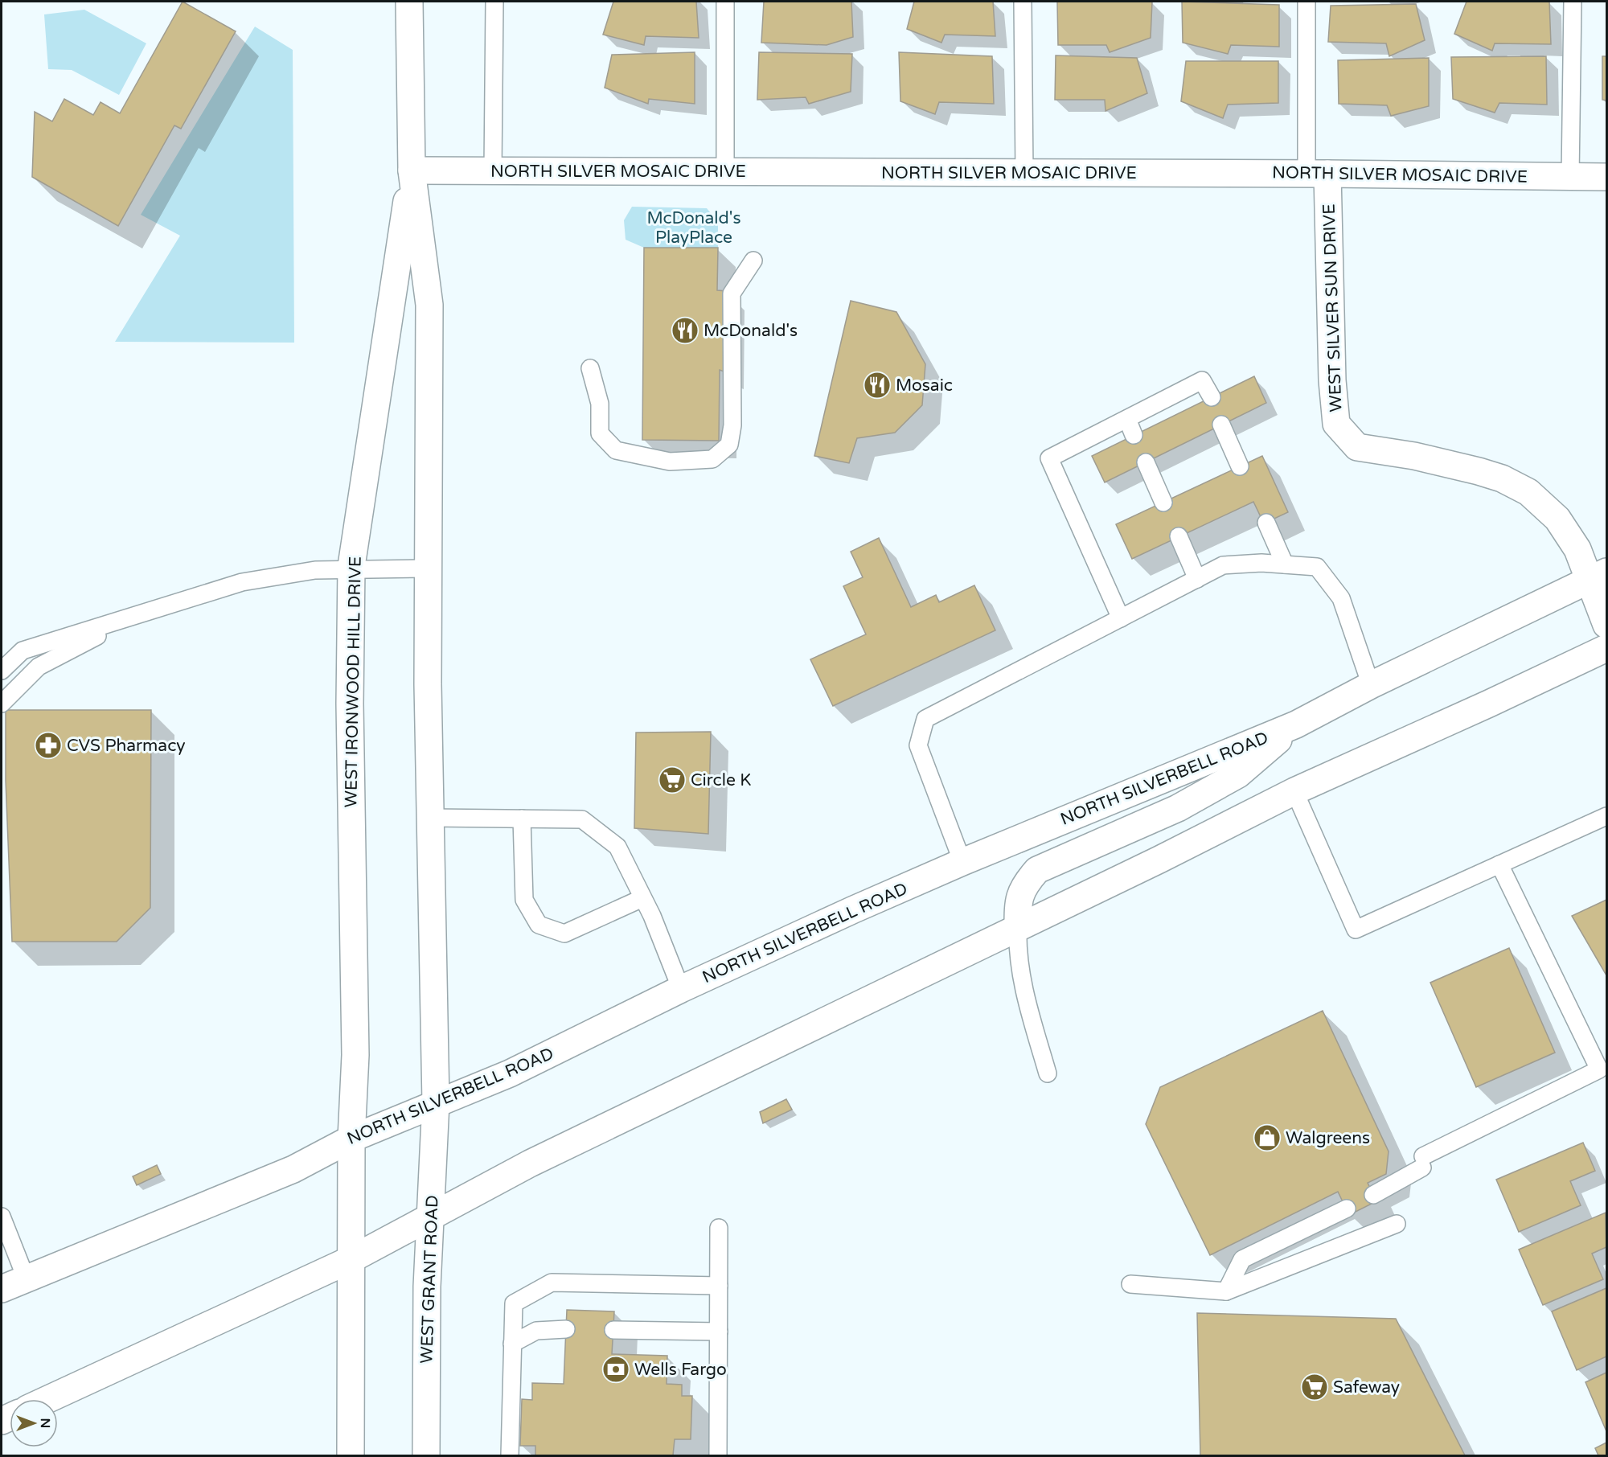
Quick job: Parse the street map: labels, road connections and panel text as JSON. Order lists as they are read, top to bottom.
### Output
{
  "streets": {
    "main road": [
      "NORTH SILVER MOSAIC DRIVE",
      "WEST SILVER SUN DRIVE",
      "WEST IRONWOOD HILL DRIVE",
      "NORTH SILVERBELL ROAD",
      "WEST GRANT ROAD"
    ]
  },
  "crossings": [
    ["NORTH SILVER MOSAIC DRIVE", "WEST SILVER SUN DRIVE"],
    ["NORTH SILVER MOSAIC DRIVE", "WEST IRONWOOD HILL DRIVE"],
    ["WEST SILVER SUN DRIVE", "NORTH SILVERBELL ROAD"],
    ["WEST IRONWOOD HILL DRIVE", "NORTH SILVERBELL ROAD"],
    ["WEST IRONWOOD HILL DRIVE", "WEST GRANT ROAD"],
    ["NORTH SILVERBELL ROAD", "WEST GRANT ROAD"]
  ],
  "parks": ["McDonald's PlayPlace"],
  "places": {
    "restaurant": ["McDonald's", "Mosaic"],
    "pharmacy": ["CVS Pharmacy"],
    "supermarket": ["Circle K", "Safeway"],
    "shop": ["Walgreens"],
    "bank": ["Wells Fargo"]
  },
  "north": "right"
}
